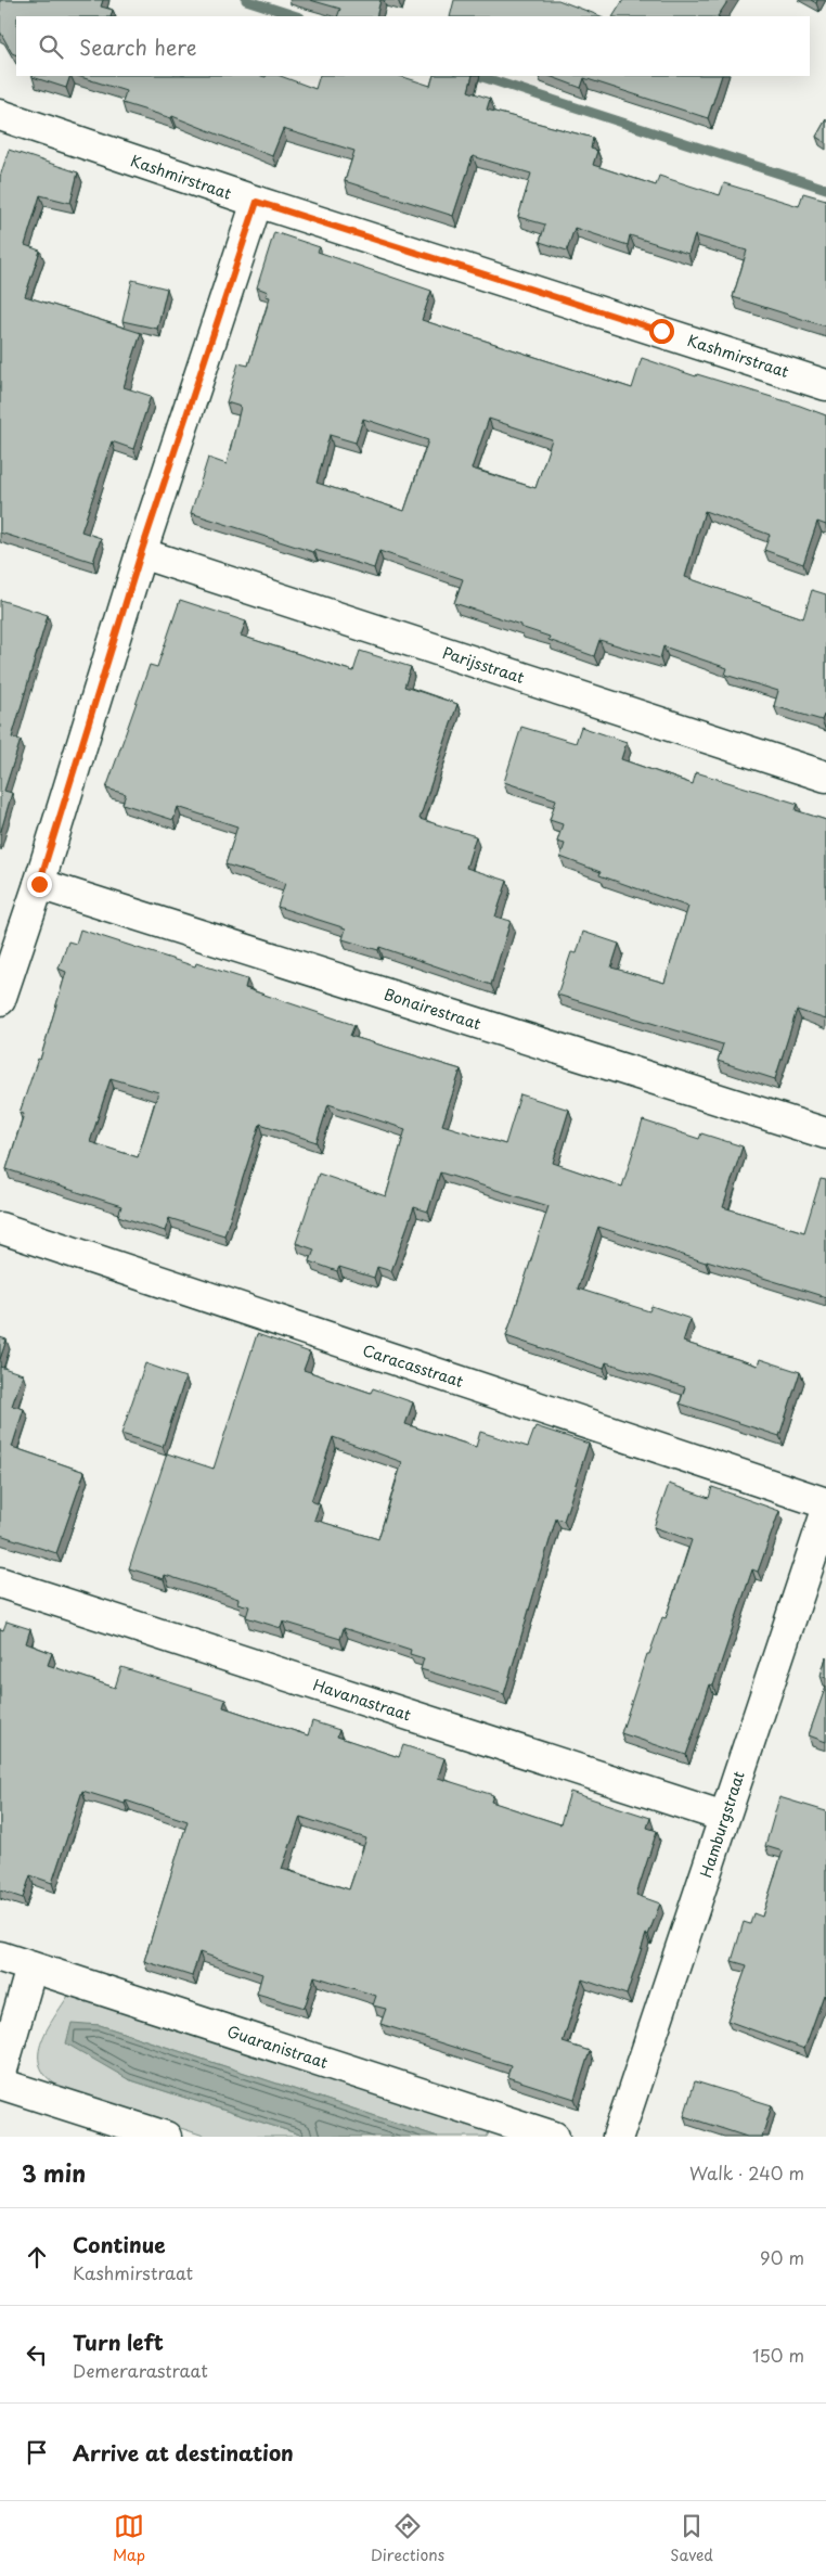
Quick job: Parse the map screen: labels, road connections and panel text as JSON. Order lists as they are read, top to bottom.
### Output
{
  "streets": {
    "street": [
      "Kashmirstraat",
      "Parijsstraat",
      "Bonairestraat",
      "Caracasstraat",
      "Havanastraat",
      "Hamburgstraat",
      "Guaranistraat"
    ]
  },
  "crossings": [
    ["Havanastraat", "Hamburgstraat"]
  ],
  "page": {
    "search": "Search here",
    "heading": ["3 min", "Walk · 240 m"],
    "list": [
      ["Continue", "Kashmirstraat", "90 m"],
      ["Turn left", "Demerarastraat", "150 m"],
      "Arrive at destination"
    ],
    "nav": ["Map", "Directions", "Saved"]
  }
}
